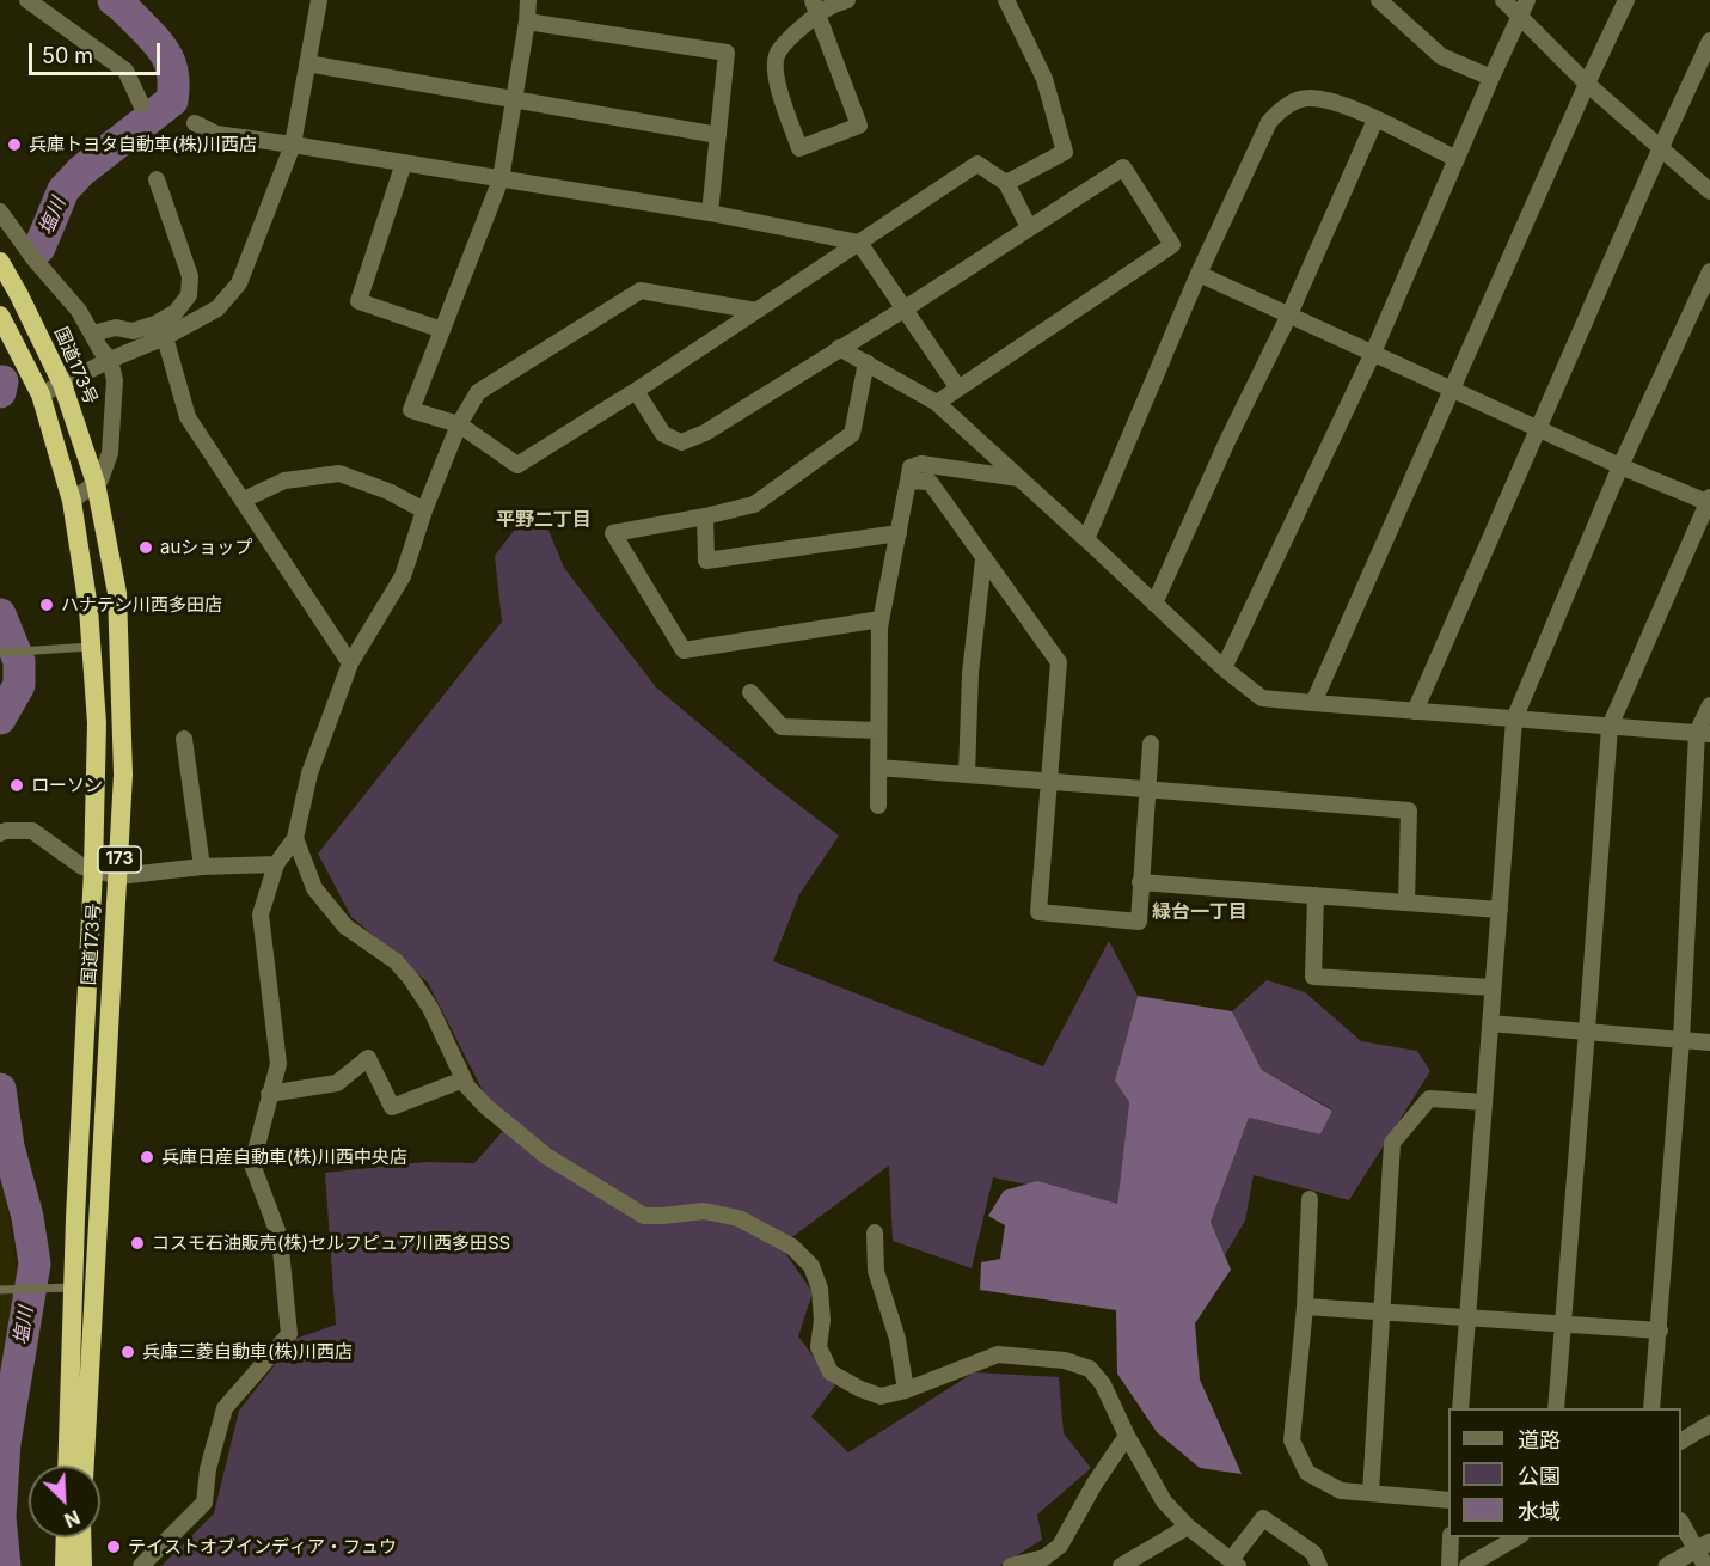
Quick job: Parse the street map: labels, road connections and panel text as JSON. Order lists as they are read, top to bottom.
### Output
{
  "streets": {
    "highway": ["国道173号", "173"]
  },
  "districts": ["平野二丁目", "緑台一丁目"],
  "water": ["塩川"],
  "places": [
    "兵庫トヨタ自動車(株)川西店",
    "auショップ",
    "ハナテン川西多田店",
    "ローソン",
    "兵庫日産自動車(株)川西中央店",
    "コスモ石油販売(株)セルフピュア川西多田SS",
    "兵庫三菱自動車(株)川西店",
    "テイストオブインディア・フュウ"
  ],
  "legend": ["道路", "公園", "水域"],
  "scale_bar": "50 m",
  "north": "bottom right"
}
